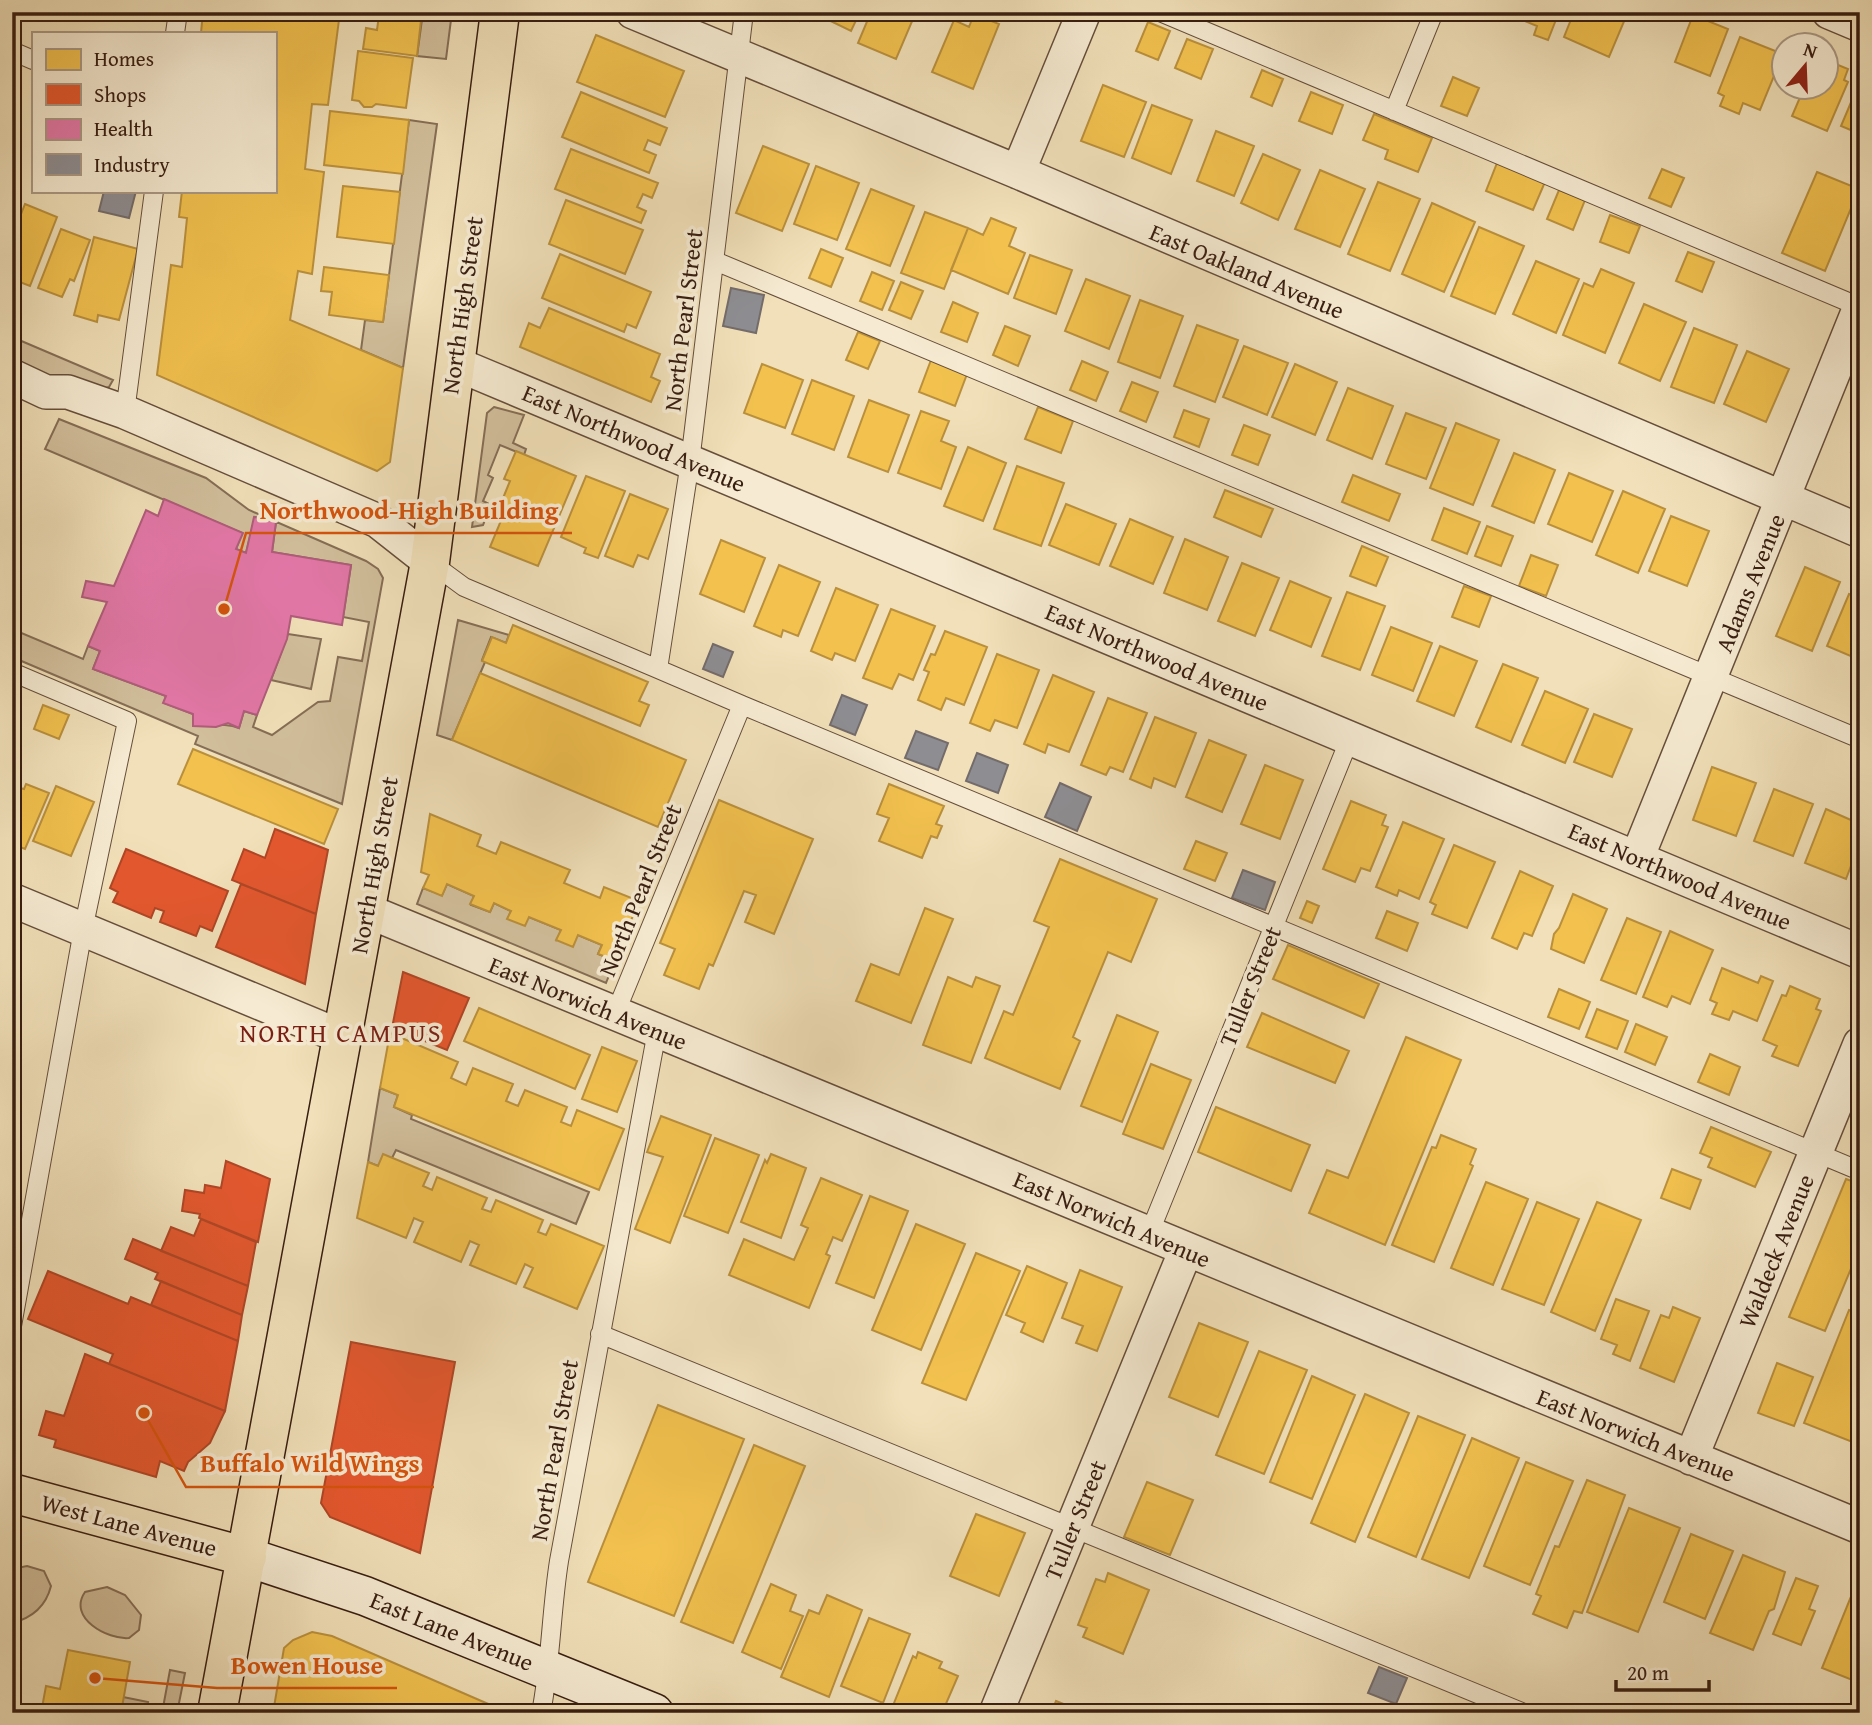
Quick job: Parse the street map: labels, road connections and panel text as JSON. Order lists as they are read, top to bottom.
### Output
{
  "streets": {
    "main road": ["North High Street", "West Lane Avenue"],
    "street": [
      "East Oakland Avenue",
      "East Northwood Avenue",
      "Adams Avenue",
      "Tuller Street",
      "East Norwich Avenue",
      "Waldeck Avenue",
      "East Lane Avenue"
    ],
    "lane": ["North Pearl Street"]
  },
  "crossings": [
    ["East Oakland Avenue", "North Pearl Street"],
    ["East Oakland Avenue", "Adams Avenue"],
    ["North High Street", "East Northwood Avenue"],
    ["North High Street", "East Norwich Avenue"],
    ["North High Street", "West Lane Avenue"],
    ["North High Street", "East Lane Avenue"],
    ["North Pearl Street", "East Northwood Avenue"],
    ["North Pearl Street", "East Norwich Avenue"],
    ["North Pearl Street", "East Lane Avenue"],
    ["East Northwood Avenue", "Adams Avenue"],
    ["East Northwood Avenue", "Tuller Street"],
    ["Tuller Street", "East Norwich Avenue"],
    ["East Norwich Avenue", "Waldeck Avenue"],
    ["West Lane Avenue", "East Lane Avenue"]
  ],
  "districts": ["NORTH CAMPUS"],
  "places": ["Northwood-High Building", "Buffalo Wild Wings", "Bowen House"],
  "legend": [
    "Homes",
    "Shops",
    "Health",
    "Industry"
  ],
  "scale_bar": "20 m",
  "north": "top"
}
